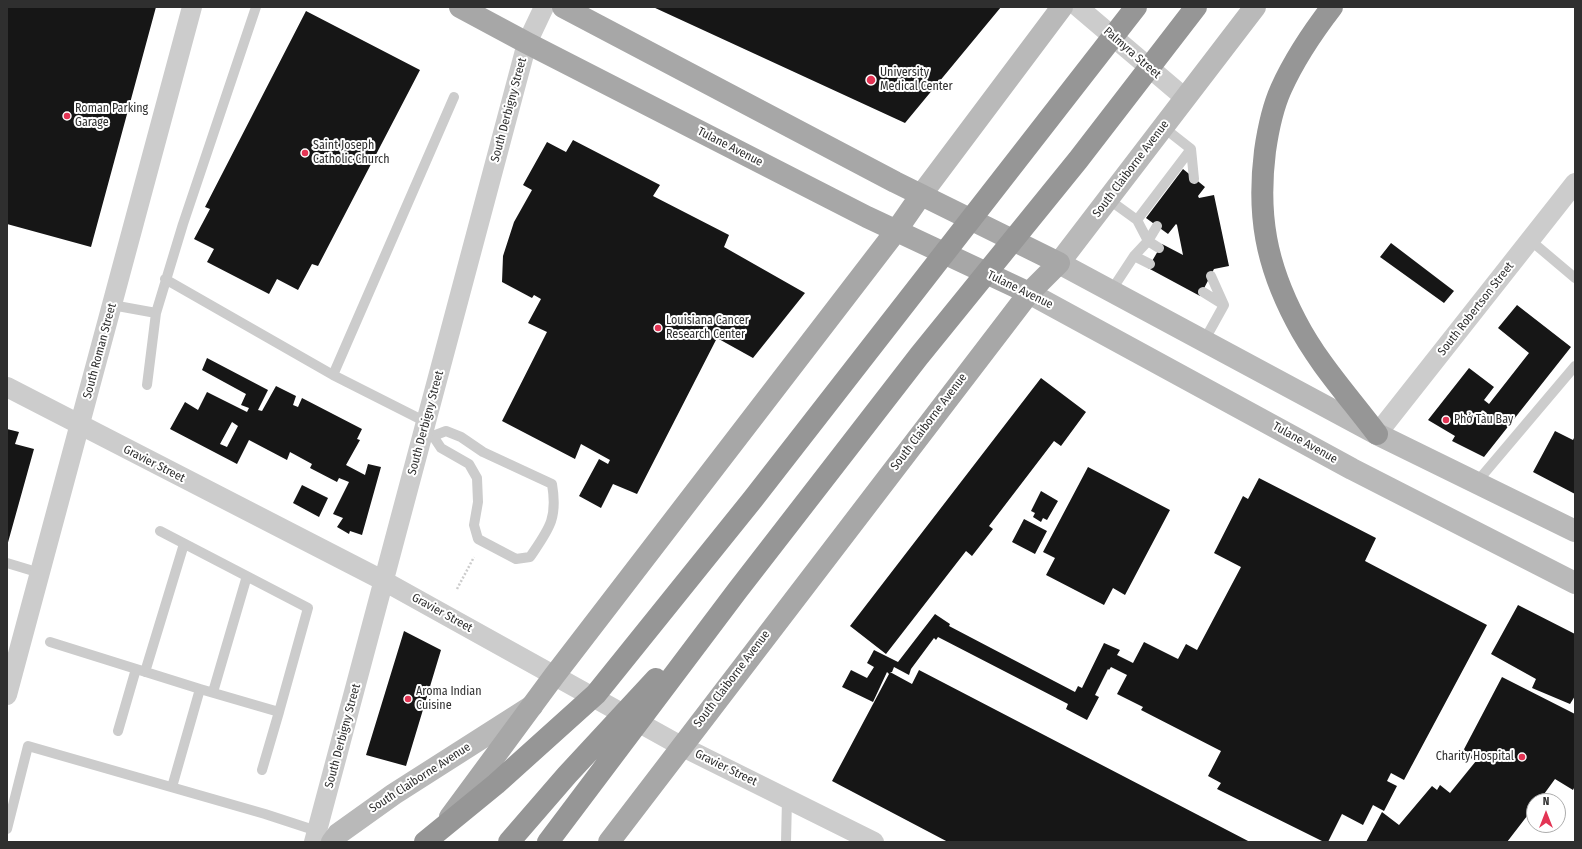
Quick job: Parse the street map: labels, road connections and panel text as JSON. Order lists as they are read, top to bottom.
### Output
{
  "streets": {
    "main road": ["Tulane Avenue", "South Claiborne Avenue"],
    "street": [
      "Palmyra Street",
      "South Derbigny Street",
      "South Robertson Street",
      "South Roman Street",
      "Gravier Street"
    ]
  },
  "crossings": [
    ["Palmyra Street", "South Claiborne Avenue"],
    ["South Derbigny Street", "Tulane Avenue"],
    ["South Derbigny Street", "South Claiborne Avenue"],
    ["South Derbigny Street", "Gravier Street"],
    ["Tulane Avenue", "South Claiborne Avenue"],
    ["South Claiborne Avenue", "Gravier Street"],
    ["South Roman Street", "Gravier Street"]
  ],
  "places": [
    "University Medical Center",
    "Roman Parking Garage",
    "Saint Joseph Catholic Church",
    "Louisiana Cancer Research Center",
    "Phở Tàu Bay",
    "Aroma Indian Cuisine",
    "Charity Hospital"
  ],
  "north": "top"
}
